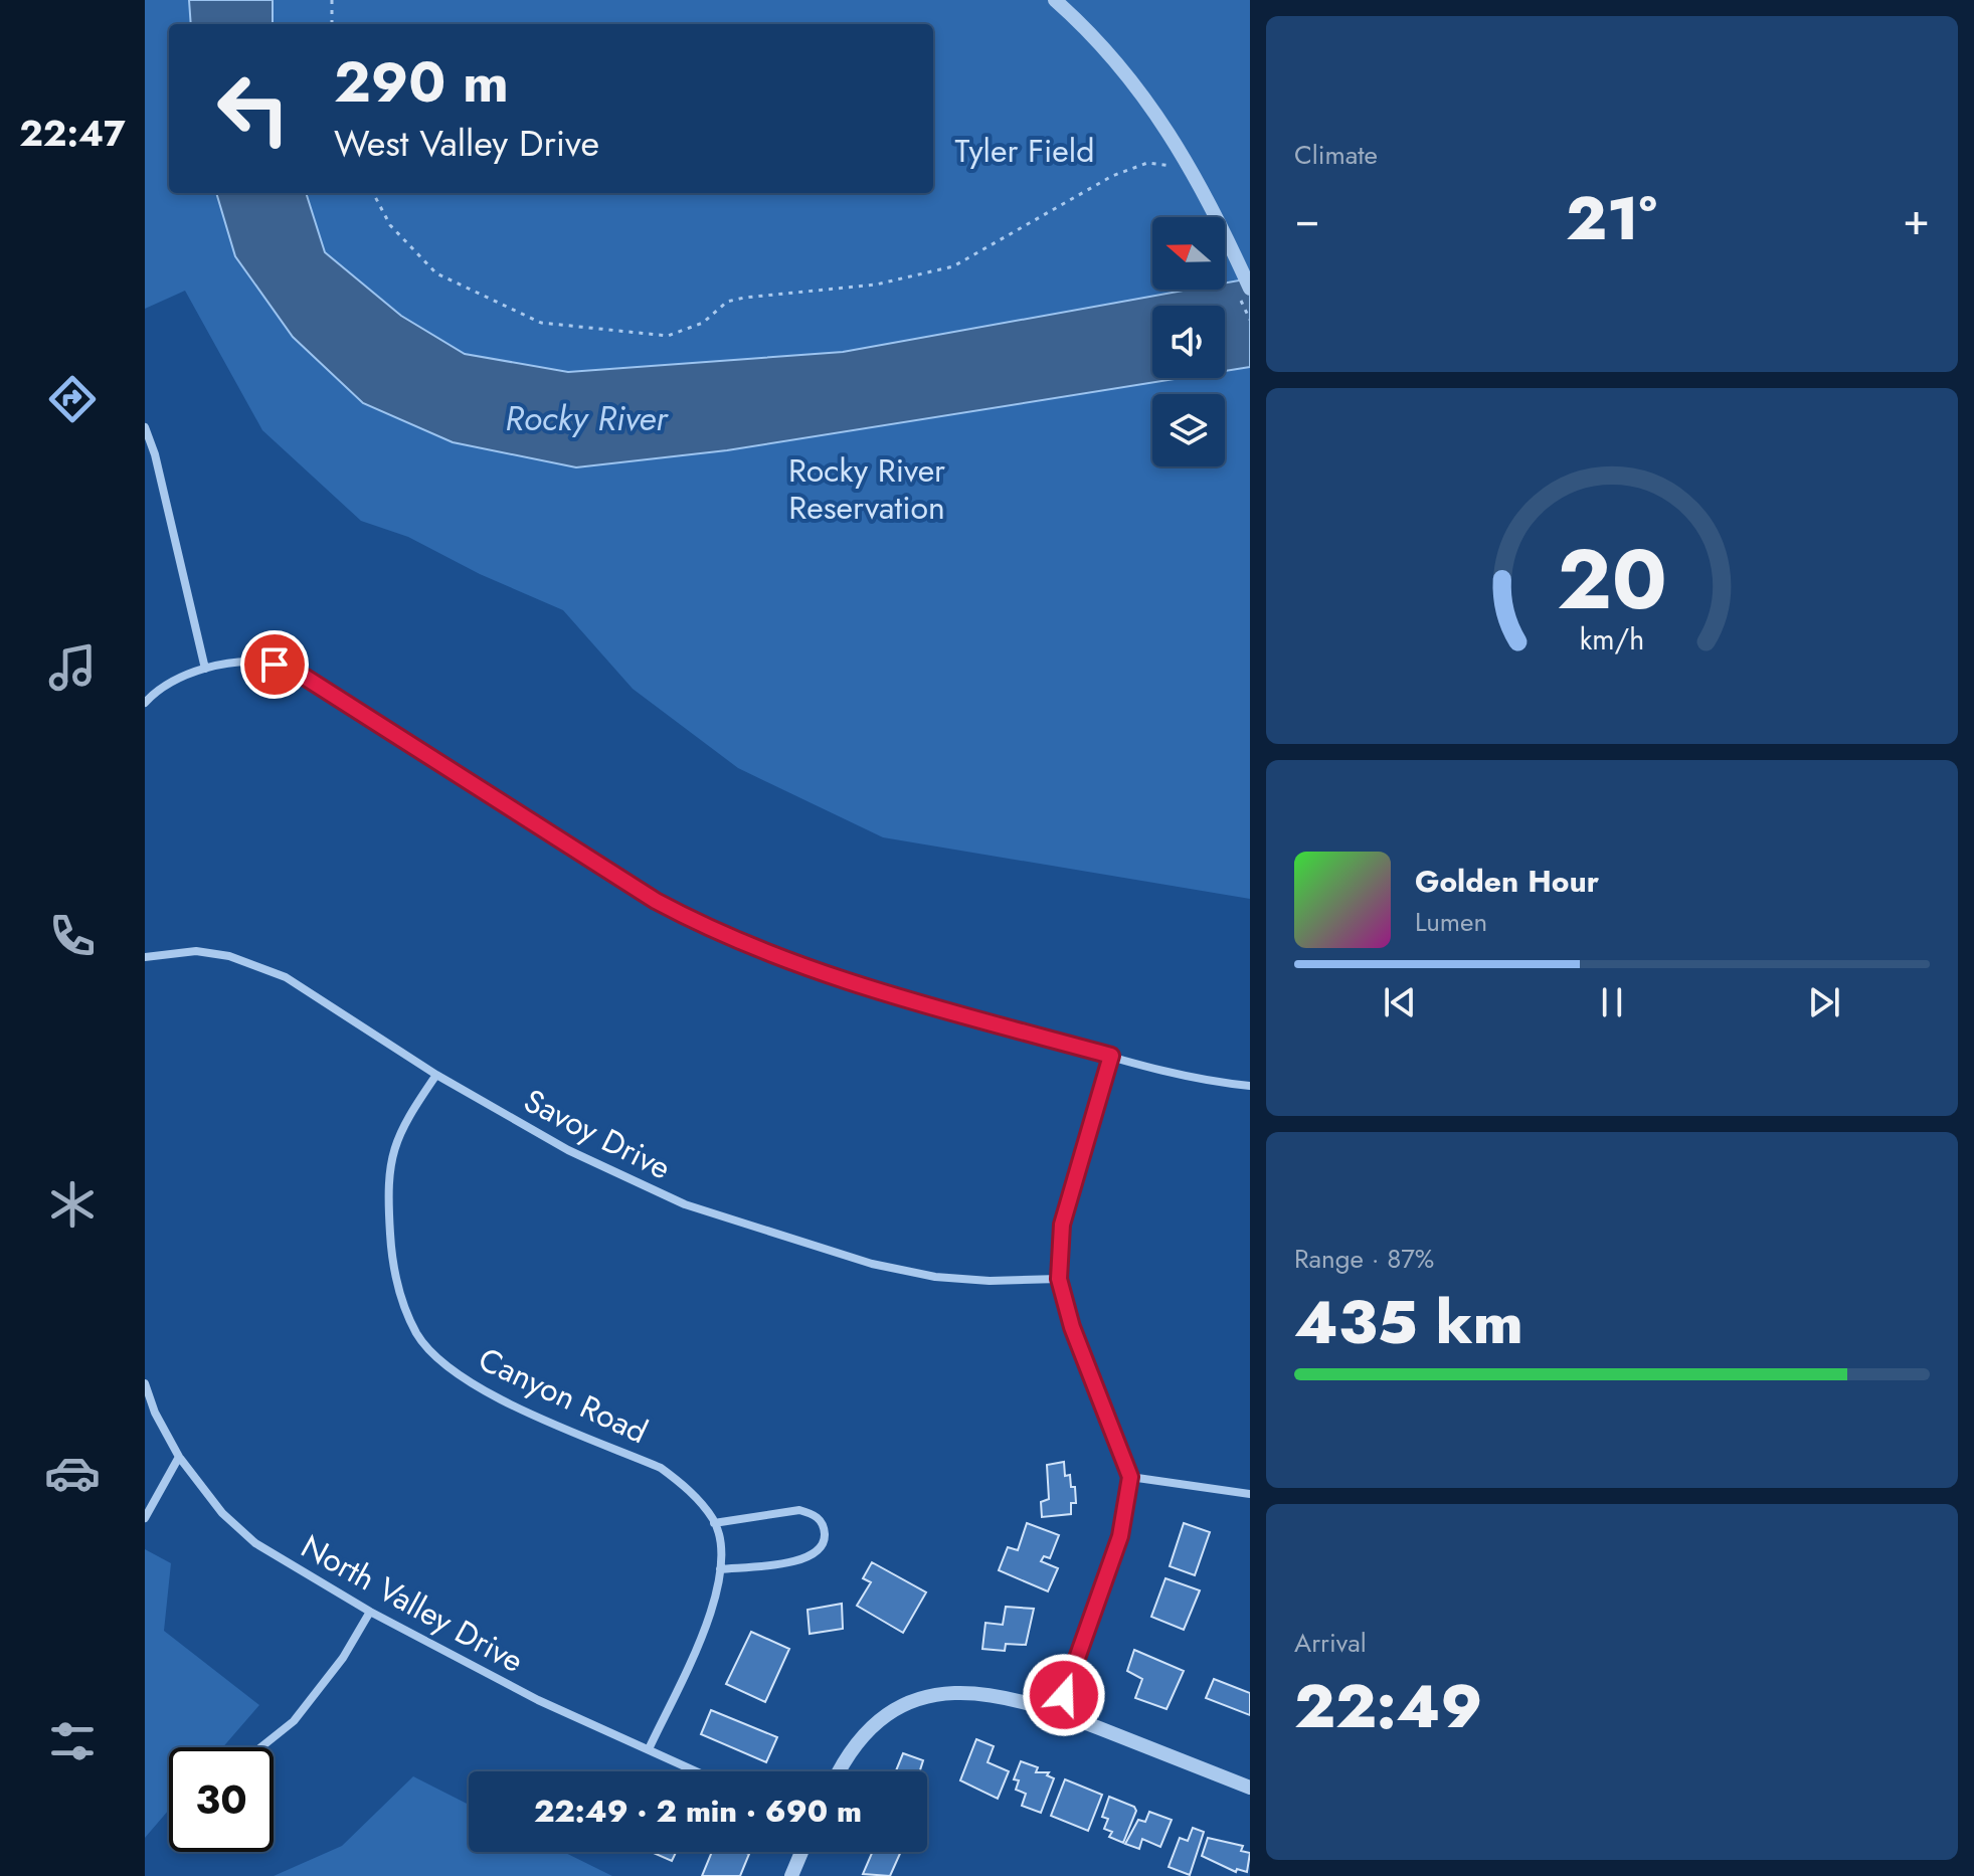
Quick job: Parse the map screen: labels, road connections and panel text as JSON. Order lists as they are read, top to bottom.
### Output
{
  "streets": {
    "street": ["Savoy Drive", "Canyon Road", "North Valley Drive"]
  },
  "crossings": [
    ["Savoy Drive", "Canyon Road"],
    ["Canyon Road", "North Valley Drive"]
  ],
  "water": ["Rocky River"],
  "parks": ["Tyler Field", "Rocky River Reservation"],
  "north": "left",
  "page": {
    "tabs": "22:47",
    "tile": [
      "Climate",
      ["Range · 87%", "435 km"],
      ["Arrival", "22:49"]
    ],
    "turn": ["290 m", "West Valley Drive"],
    "heat": ["−", "21°", "+"],
    "song": ["Golden Hour", "Lumen"],
    "limit": "30",
    "trip": "22:49 · 2 min · 690 m",
    "gauge": ["20", "km/h"]
  }
}
